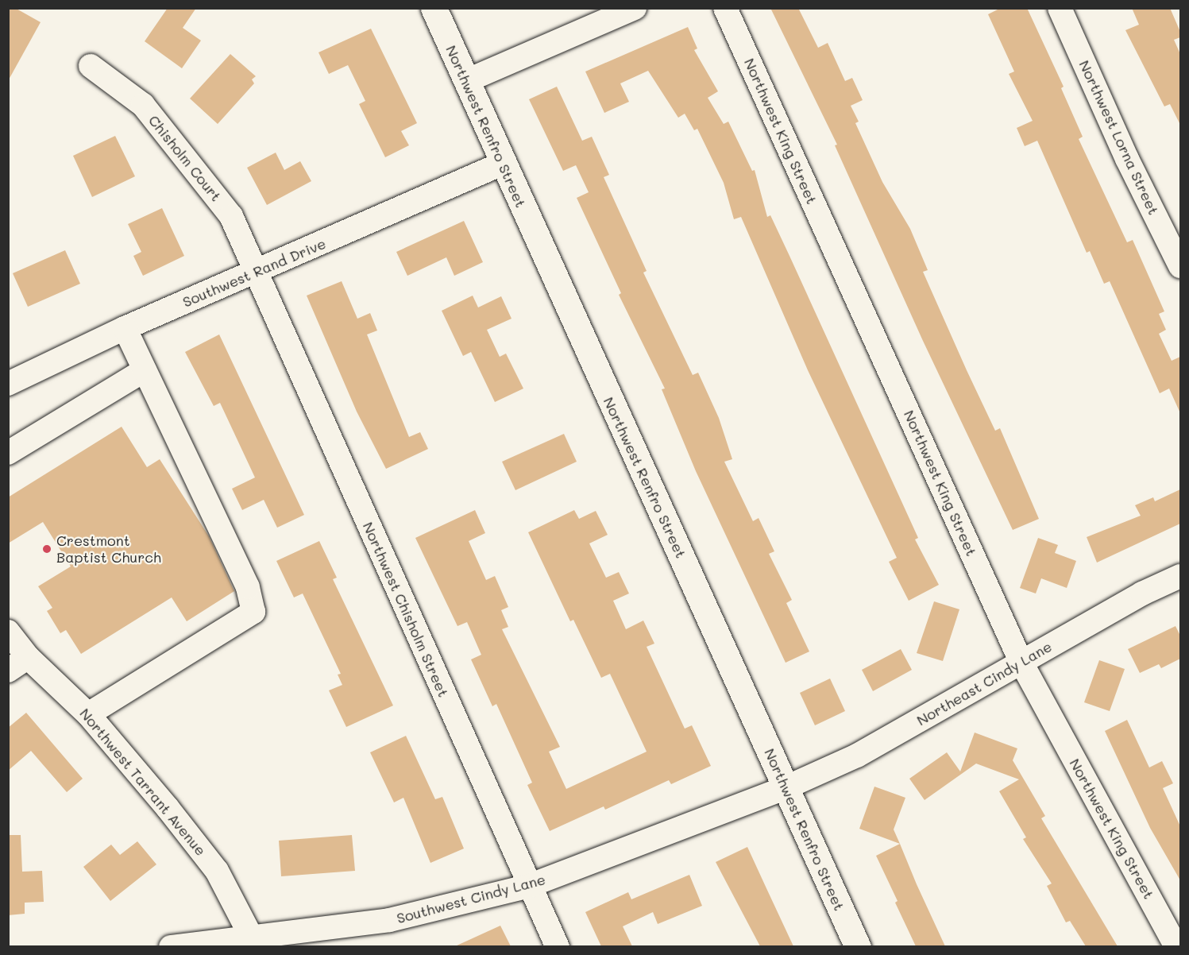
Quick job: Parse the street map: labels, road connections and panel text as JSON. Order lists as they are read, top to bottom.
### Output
{
  "streets": {
    "main road": ["Northwest Renfro Street"],
    "street": [
      "Northwest King Street",
      "Northwest Lorna Street",
      "Chisholm Court",
      "Southwest Rand Drive",
      "Northwest Chisholm Street",
      "Northeast Cindy Lane",
      "Northwest Tarrant Avenue",
      "Southwest Cindy Lane"
    ]
  },
  "crossings": [
    ["Northwest Renfro Street", "Southwest Rand Drive"],
    ["Northwest Renfro Street", "Northeast Cindy Lane"],
    ["Northwest Renfro Street", "Southwest Cindy Lane"],
    ["Northwest King Street", "Northeast Cindy Lane"],
    ["Chisholm Court", "Southwest Rand Drive"],
    ["Chisholm Court", "Northwest Chisholm Street"],
    ["Southwest Rand Drive", "Northwest Chisholm Street"],
    ["Northwest Chisholm Street", "Southwest Cindy Lane"],
    ["Northeast Cindy Lane", "Southwest Cindy Lane"],
    ["Northwest Tarrant Avenue", "Southwest Cindy Lane"]
  ],
  "places": ["Crestmont Baptist Church"]
}
